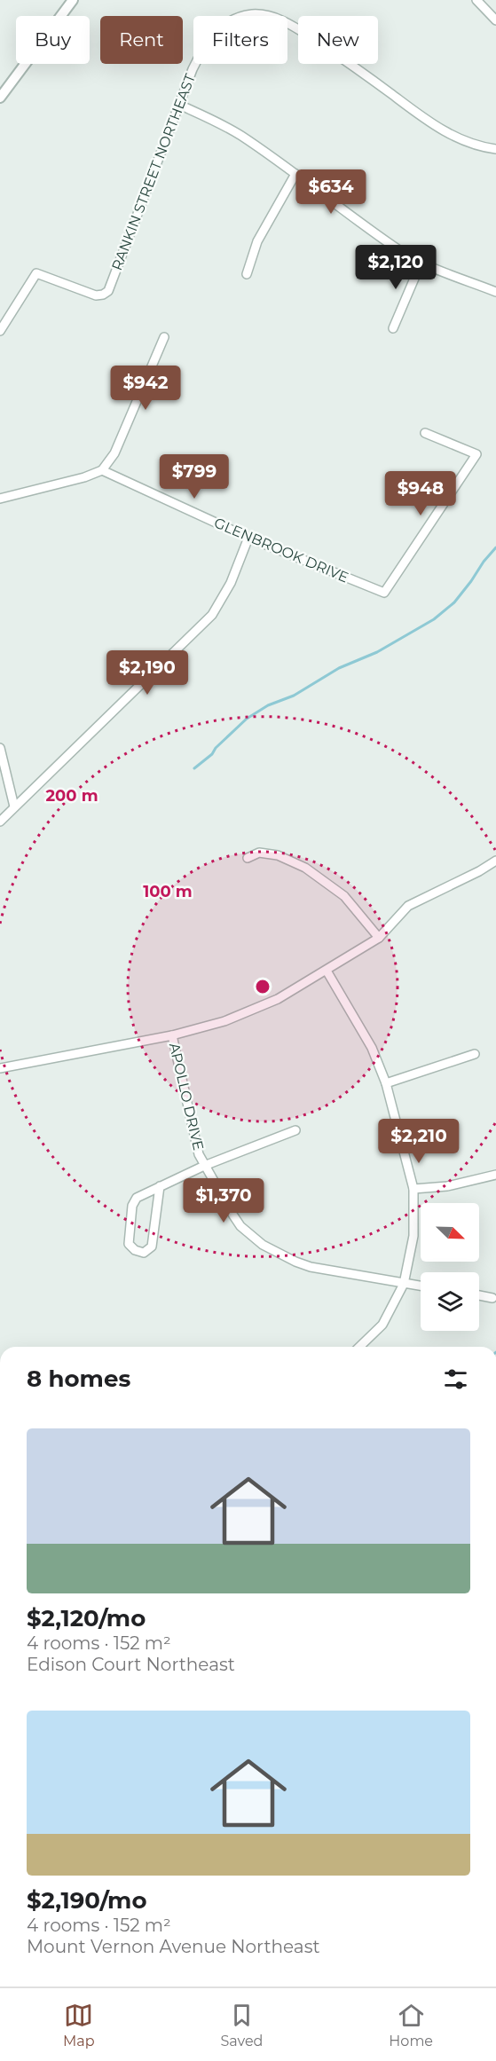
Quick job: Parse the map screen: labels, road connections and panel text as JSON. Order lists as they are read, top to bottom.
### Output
{
  "streets": {
    "street": ["RANKIN STREET NORTHEAST", "GLENBROOK DRIVE", "APOLLO DRIVE"]
  },
  "north": "bottom right",
  "page": {
    "chip": [
      "Buy",
      "Rent",
      "Filters",
      "New"
    ],
    "price": [
      "$634",
      "$2,120",
      "$942",
      "$799",
      "$948",
      "$2,190",
      "$2,210",
      "$1,370"
    ],
    "heading": "8 homes",
    "list": [
      {
        "name": "$2,120/mo",
        "note": "4 rooms · 152 m² · Edison Court Northeast"
      },
      {
        "name": "$2,190/mo",
        "note": "4 rooms · 152 m² · Mount Vernon Avenue Northeast"
      }
    ],
    "tabs": ["Map", "Saved", "Home"]
  },
  "rings": ["200 m", "100 m"]
}
